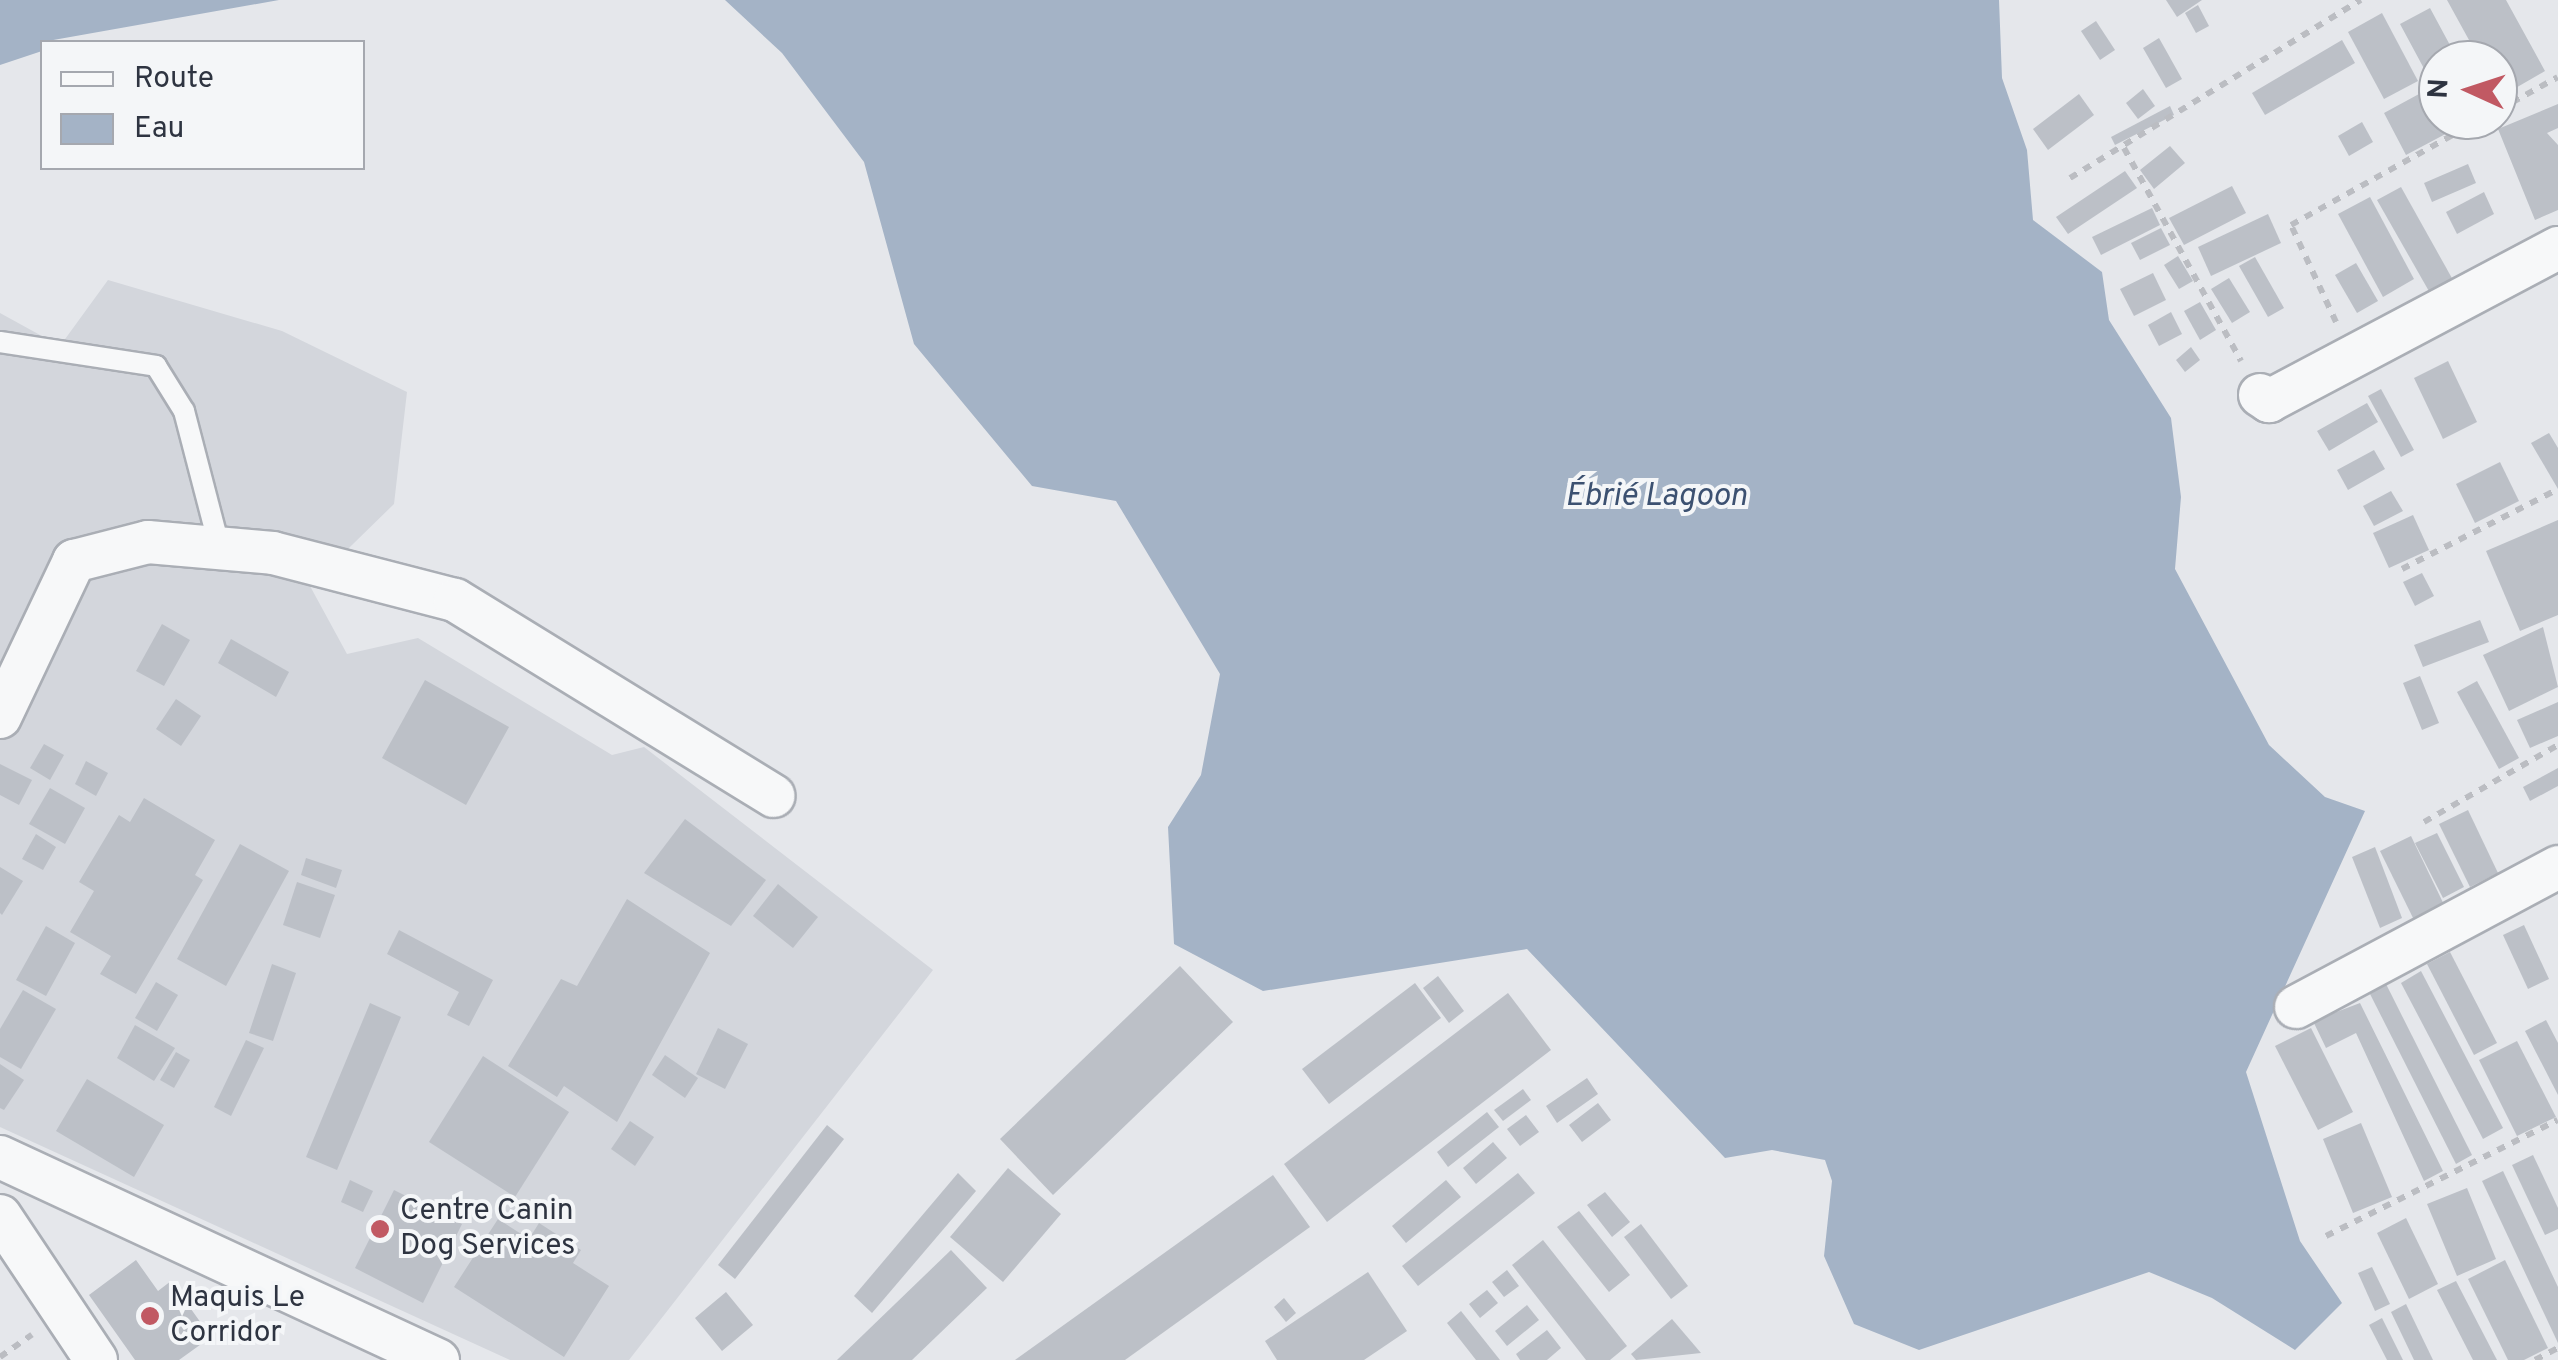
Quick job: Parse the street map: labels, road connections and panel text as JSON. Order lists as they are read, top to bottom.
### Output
{
  "water": ["Ébrié Lagoon"],
  "places": ["Centre Canin Dog Services", "Maquis Le Corridor"],
  "legend": ["Route", "Eau"],
  "north": "left"
}
